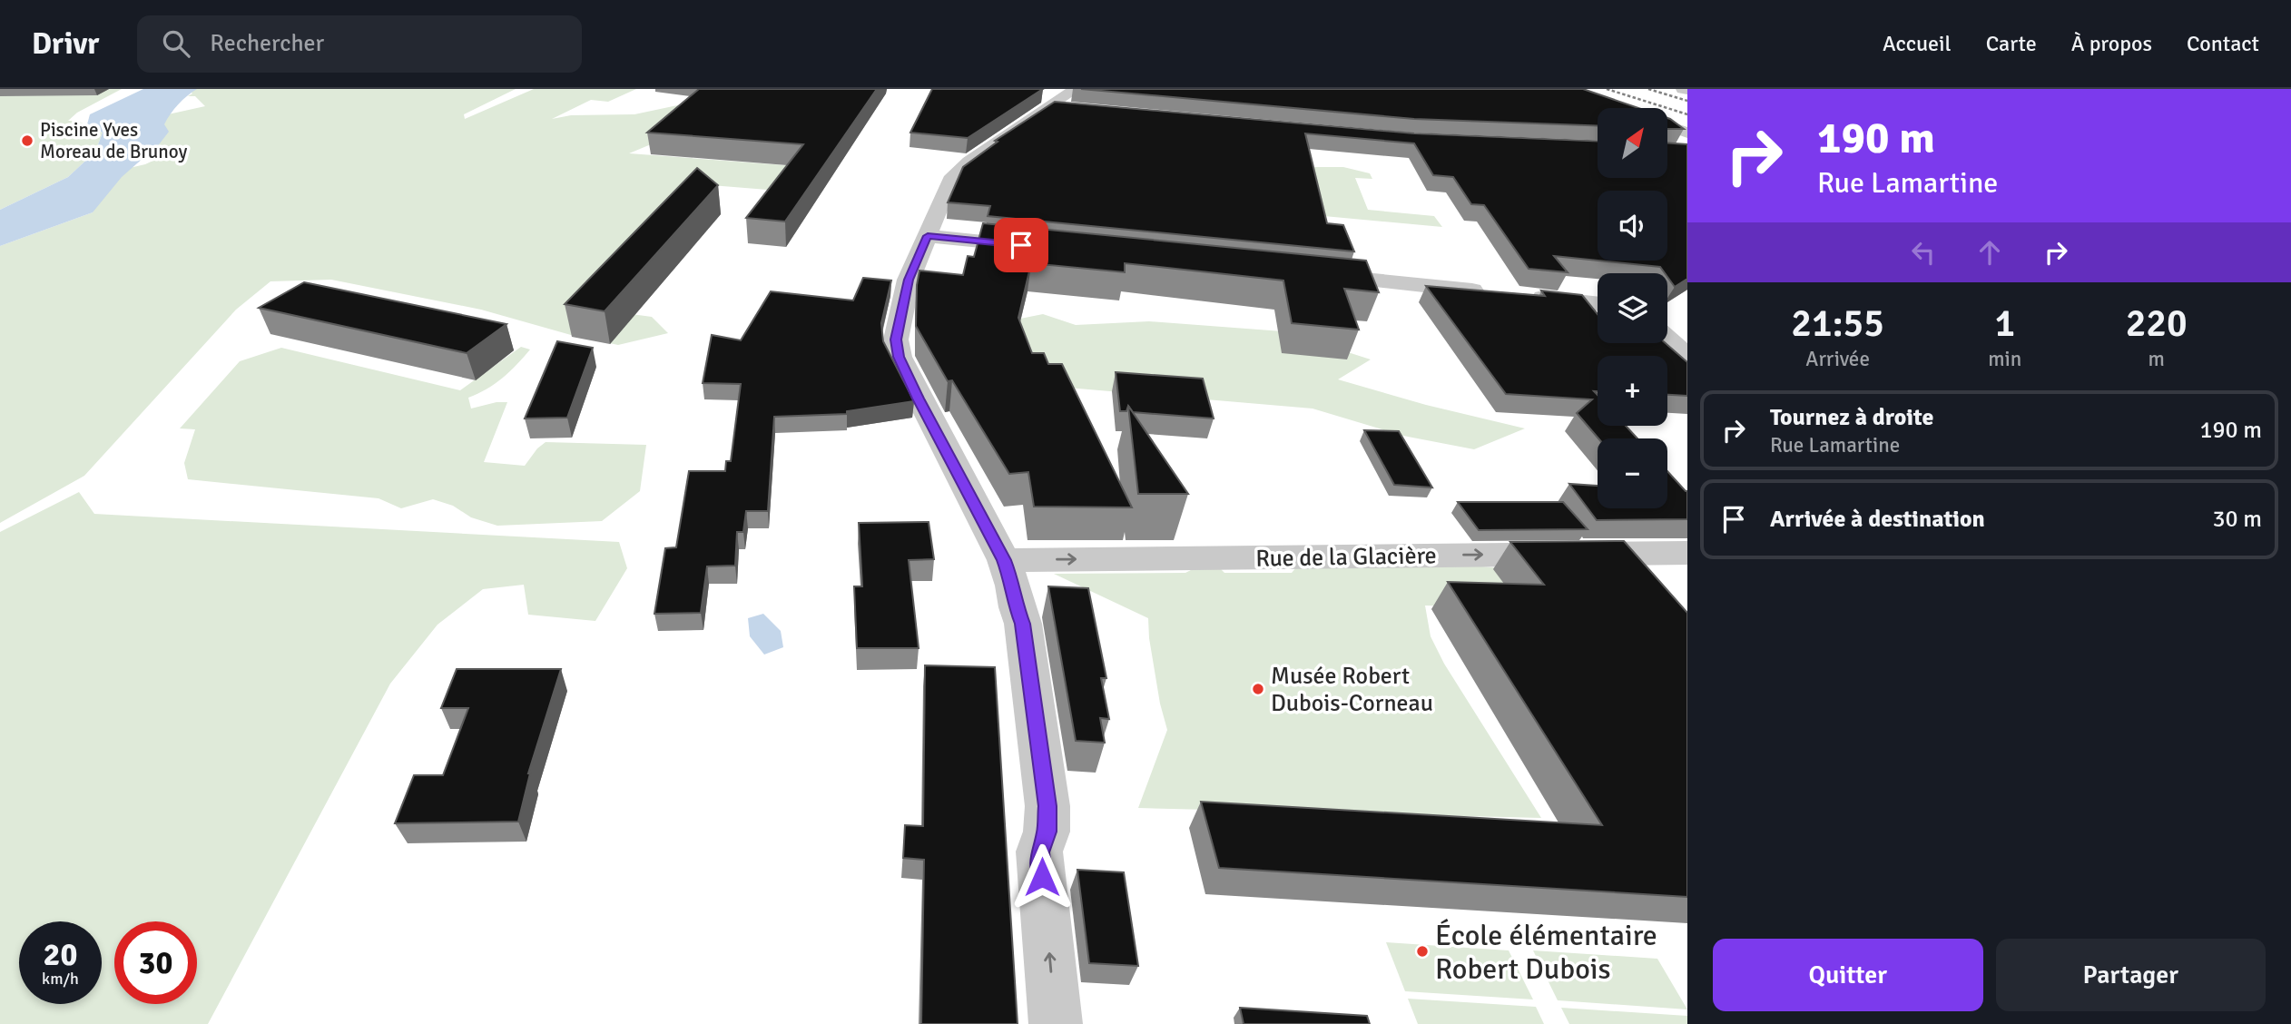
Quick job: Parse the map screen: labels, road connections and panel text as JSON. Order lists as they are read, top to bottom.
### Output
{
  "streets": {
    "street": ["Rue de la Glacière"]
  },
  "places": ["Piscine Yves Moreau de Brunoy", "Musée Robert Dubois-Corneau", "École élémentaire Robert Dubois"],
  "north": "top right",
  "page": {
    "header": "Drivr",
    "search": "Rechercher",
    "nav": [
      "Accueil",
      "Carte",
      "À propos",
      "Contact"
    ],
    "turn": ["190 m", "Rue Lamartine"],
    "map_buttons": ["+", "−"],
    "eta": [
      "21:55",
      "Arrivée",
      "1",
      "min",
      "220",
      "m"
    ],
    "list": [
      {
        "name": "Tournez à droite",
        "note": "Rue Lamartine",
        "value": "190 m"
      },
      {
        "name": "Arrivée à destination",
        "value": "30 m"
      }
    ],
    "speed": "20 km/h",
    "limit": "30",
    "buttons": ["Quitter", "Partager"]
  }
}
